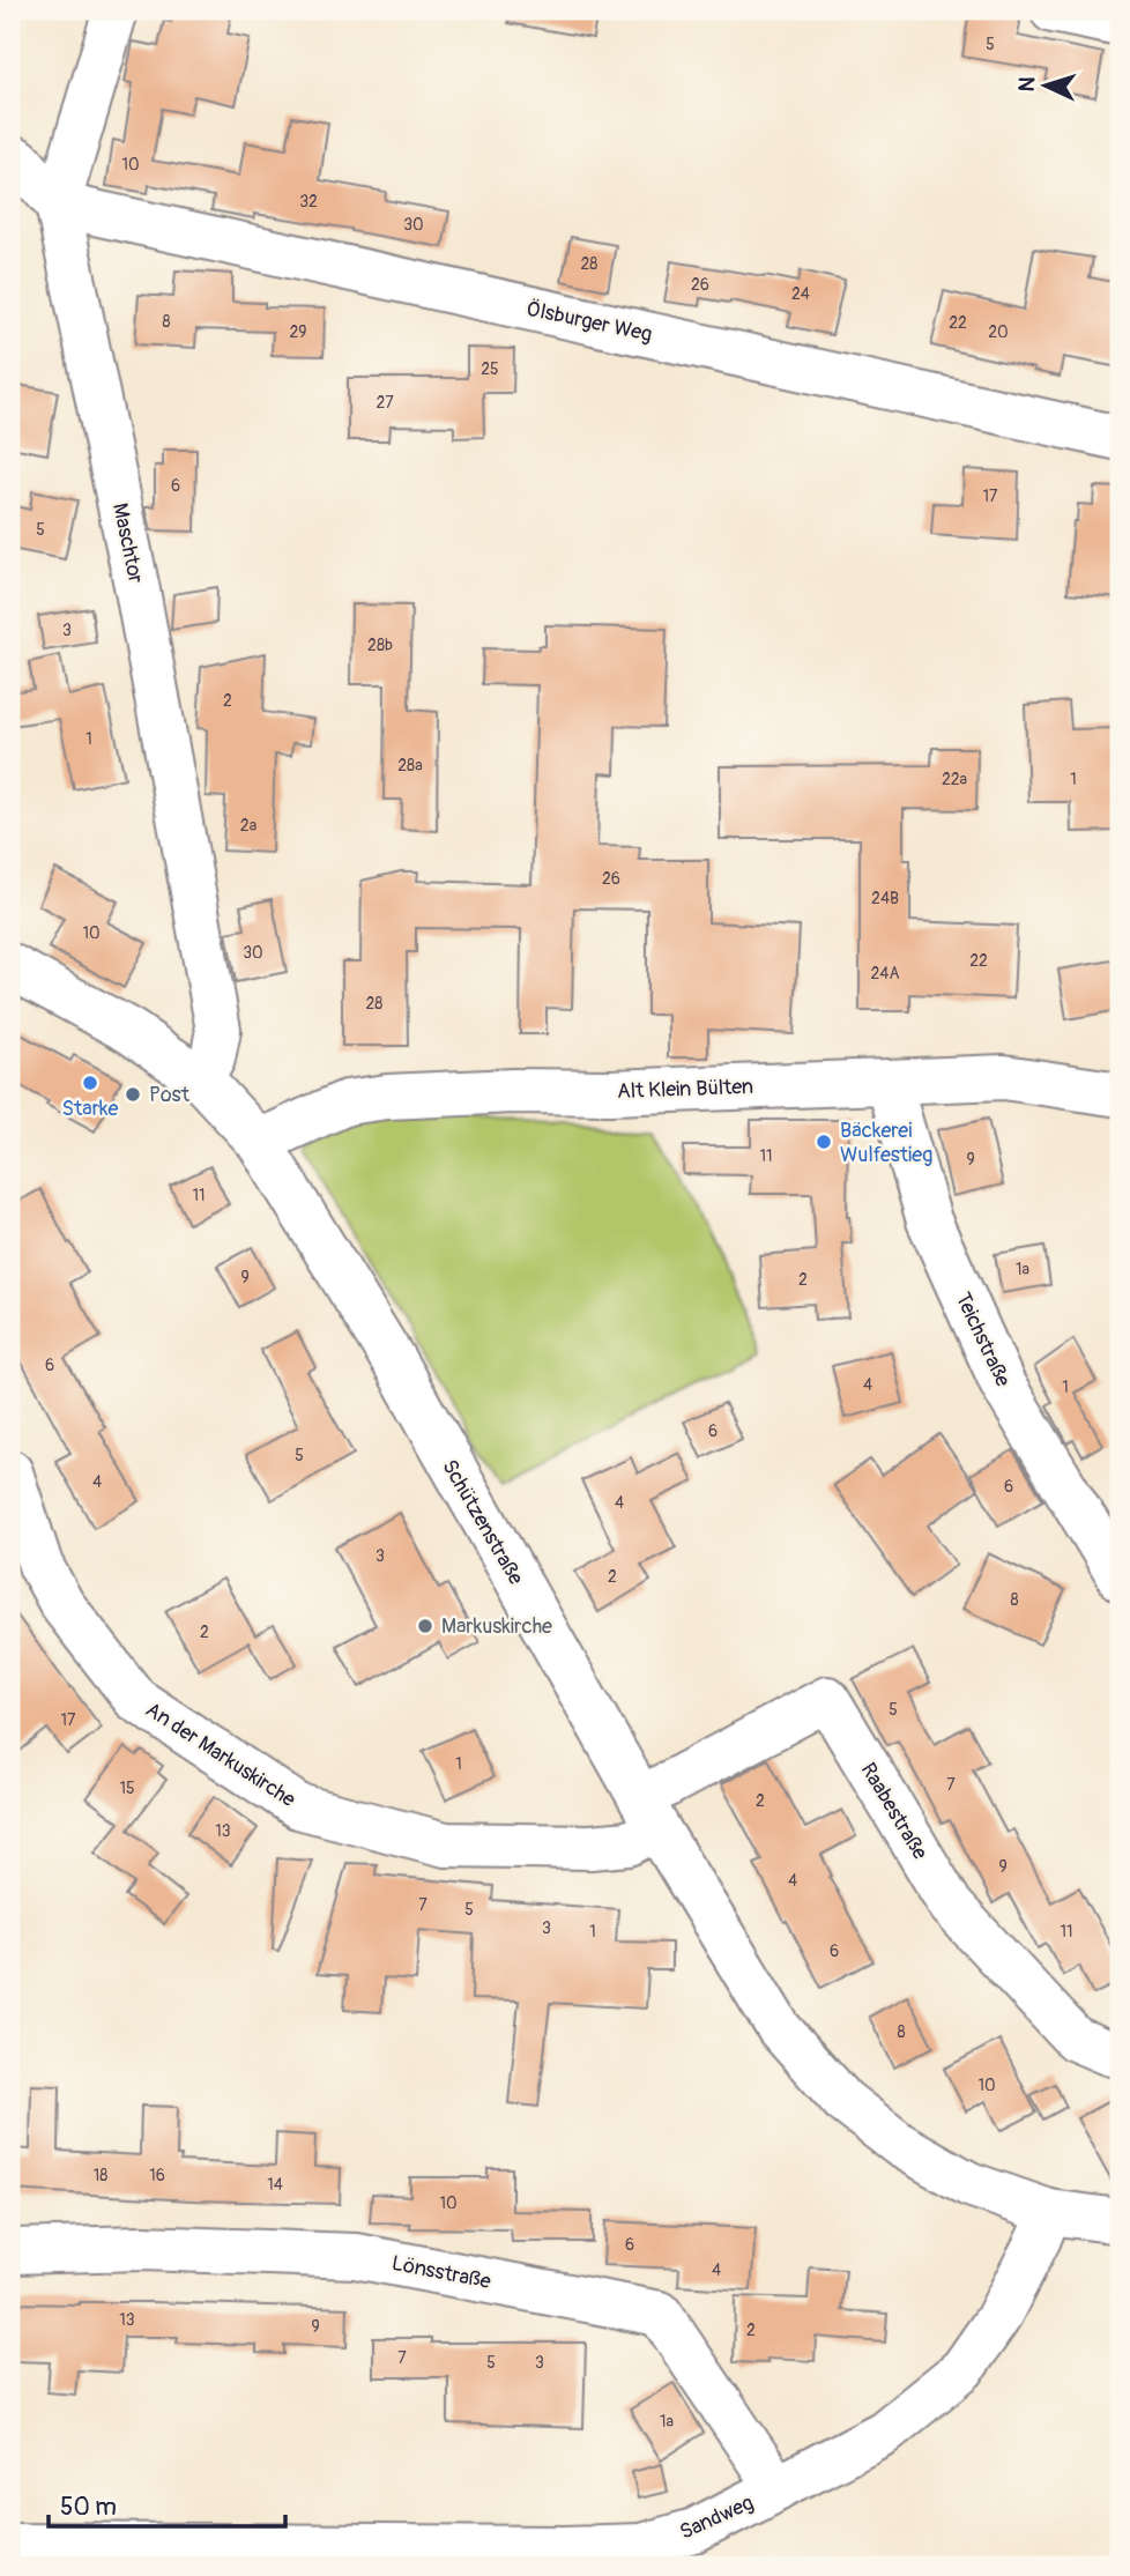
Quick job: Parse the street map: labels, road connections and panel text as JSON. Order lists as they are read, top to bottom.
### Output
{
  "streets": {
    "street": [
      "Ölsburger Weg",
      "Maschtor",
      "Alt Klein Bülten",
      "Teichstraße",
      "Schützenstraße",
      "An der Markuskirche",
      "Raabestraße",
      "Lönsstraße",
      "Sandweg"
    ]
  },
  "crossings": [
    ["Ölsburger Weg", "Maschtor"],
    ["Maschtor", "Schützenstraße"],
    ["Alt Klein Bülten", "Teichstraße"],
    ["Alt Klein Bülten", "Schützenstraße"],
    ["Schützenstraße", "An der Markuskirche"],
    ["Schützenstraße", "Raabestraße"],
    ["Schützenstraße", "Sandweg"],
    ["An der Markuskirche", "Raabestraße"],
    ["Lönsstraße", "Sandweg"]
  ],
  "places": [
    "Starke",
    "Post",
    "Bäckerei Wulfestieg",
    "Markuskirche"
  ],
  "house_numbers": [
    "5",
    "10",
    "32",
    "30",
    "28",
    "26",
    "24",
    "8",
    "22",
    "29",
    "20",
    "25",
    "27",
    "6",
    "17",
    "5",
    "3",
    "28b",
    "2",
    "1",
    "28a",
    "22a",
    "1",
    "2a",
    "26",
    "24B",
    "10",
    "30",
    "22",
    "24A",
    "28",
    "11",
    "9",
    "11",
    "1a",
    "9",
    "2",
    "6",
    "4",
    "1",
    "6",
    "5",
    "4",
    "6",
    "4",
    "3",
    "2",
    "8",
    "2",
    "5",
    "17",
    "1",
    "7",
    "15",
    "2",
    "13",
    "9",
    "4",
    "7",
    "5",
    "3",
    "1",
    "11",
    "6",
    "8",
    "10",
    "18",
    "16",
    "14",
    "10",
    "6",
    "4",
    "13",
    "9",
    "2",
    "7",
    "5",
    "3",
    "1a"
  ],
  "scale_bar": "50 m",
  "north": "left"
}
